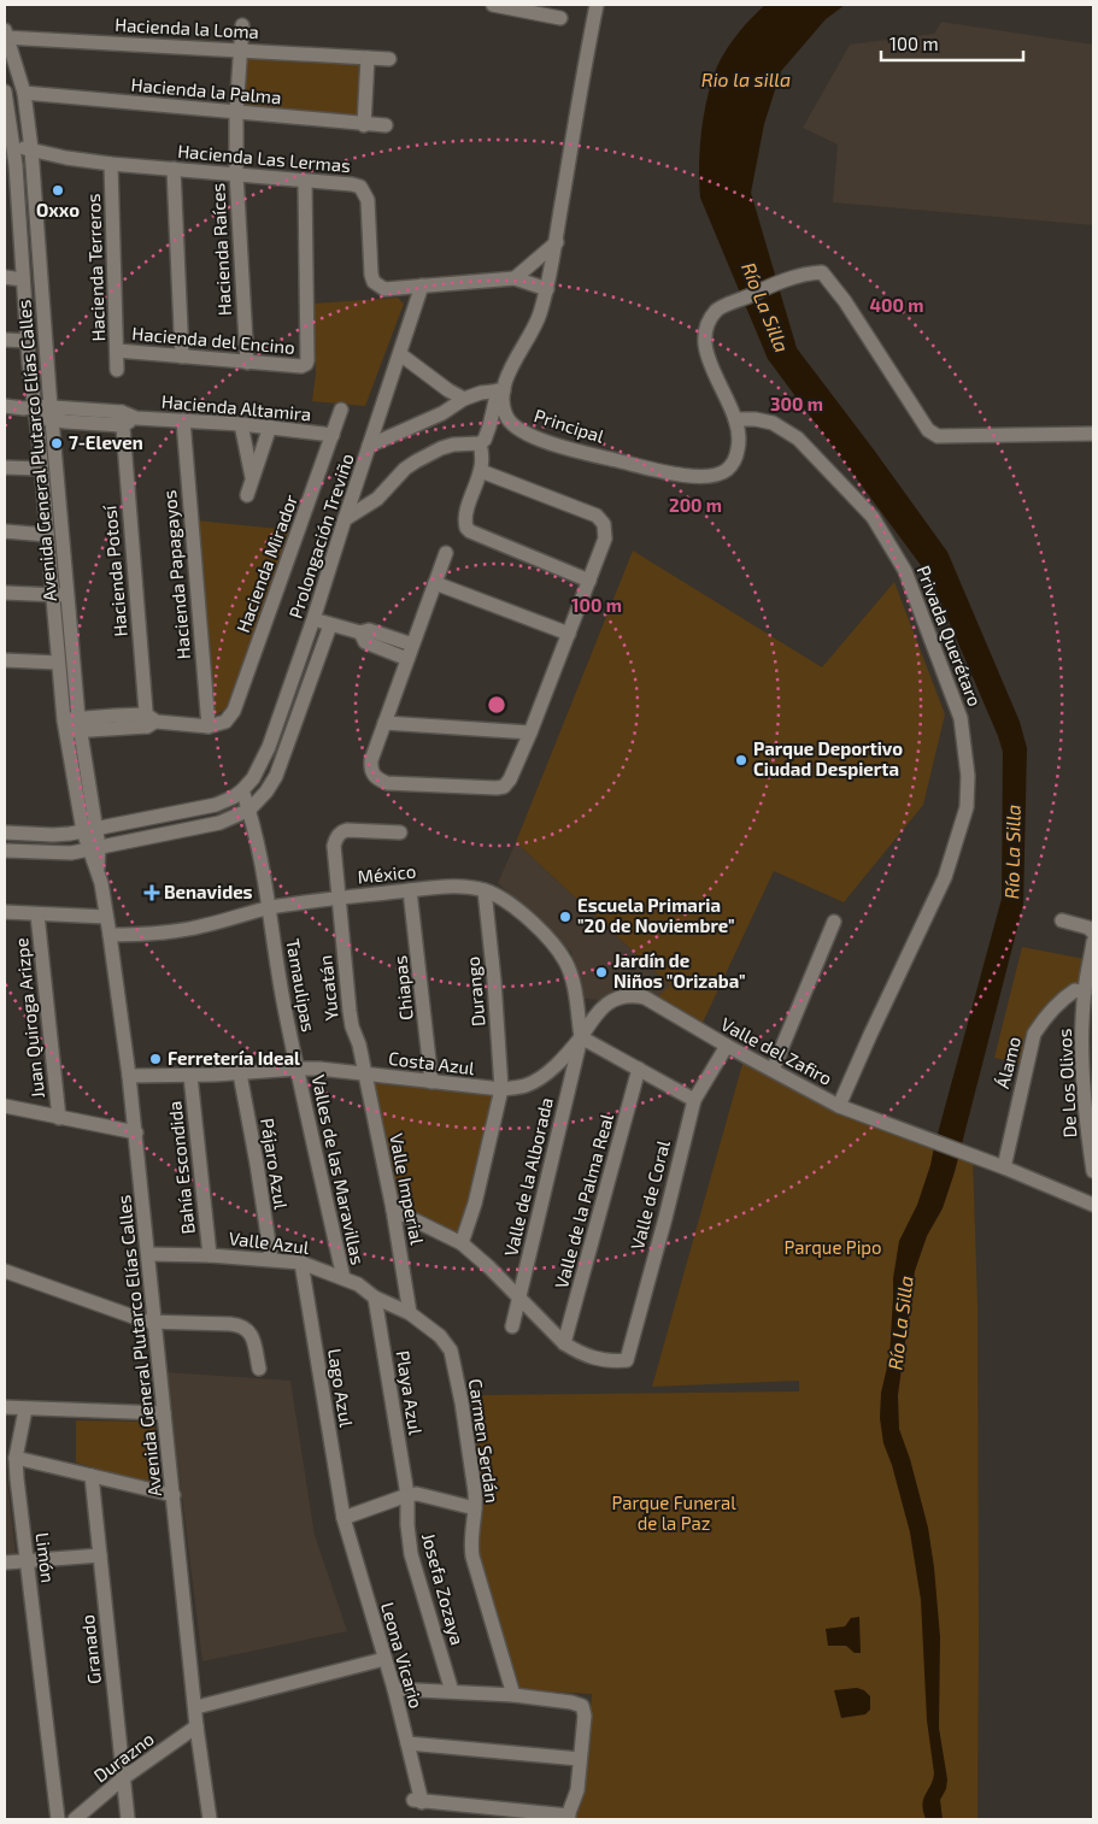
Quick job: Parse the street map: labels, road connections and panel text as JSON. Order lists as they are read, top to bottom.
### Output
{
  "streets": {
    "street": [
      "Hacienda la Loma",
      "Hacienda la Palma",
      "Hacienda Las Lermas",
      "Hacienda Raíces",
      "Hacienda Terreros",
      "Hacienda del Encino",
      "Hacienda Altamira",
      "Principal",
      "Avenida General Plutarco Elías Calles",
      "Prolongación Treviño",
      "Hacienda Mirador",
      "Hacienda Potosí",
      "Hacienda Papagayos",
      "Privada Querétaro",
      "México",
      "Tamaulipas",
      "Yucatán",
      "Chiapas",
      "Durango",
      "Juan Quiroga Arizpe",
      "Valle del Zafiro",
      "Álamo",
      "Costa Azul",
      "De Los Olivos",
      "Pájaro Azul",
      "Bahía Escondida",
      "Valles de las Maravillas",
      "Valle de la Alborada",
      "Valle Imperial",
      "Valle de Coral",
      "Valle de la Palma Real",
      "Valle Azul",
      "Lago Azul",
      "Playa Azul",
      "Carmen Serdán",
      "Limón",
      "Josefa Zozaya",
      "Granado",
      "Leona Vicario",
      "Durazno"
    ]
  },
  "crossings": [
    ["Hacienda la Loma", "Hacienda Raíces"],
    ["Hacienda la Loma", "Avenida General Plutarco Elías Calles"],
    ["Hacienda la Palma", "Hacienda Raíces"],
    ["Hacienda la Palma", "Avenida General Plutarco Elías Calles"],
    ["Hacienda Las Lermas", "Hacienda Raíces"],
    ["Hacienda Las Lermas", "Hacienda Terreros"],
    ["Hacienda Las Lermas", "Hacienda del Encino"],
    ["Hacienda Las Lermas", "Avenida General Plutarco Elías Calles"],
    ["Hacienda Las Lermas", "Prolongación Treviño"],
    ["Hacienda Raíces", "Hacienda del Encino"],
    ["Hacienda Terreros", "Hacienda del Encino"],
    ["Hacienda Altamira", "Avenida General Plutarco Elías Calles"],
    ["Hacienda Altamira", "Hacienda Mirador"],
    ["Hacienda Altamira", "Hacienda Potosí"],
    ["Hacienda Altamira", "Hacienda Papagayos"],
    ["Principal", "Privada Querétaro"],
    ["Avenida General Plutarco Elías Calles", "Prolongación Treviño"],
    ["Avenida General Plutarco Elías Calles", "México"],
    ["Avenida General Plutarco Elías Calles", "Costa Azul"],
    ["Avenida General Plutarco Elías Calles", "Valle Azul"],
    ["Avenida General Plutarco Elías Calles", "Durazno"],
    ["Hacienda Mirador", "Hacienda Papagayos"],
    ["Privada Querétaro", "Valle del Zafiro"],
    ["México", "Tamaulipas"],
    ["México", "Yucatán"],
    ["México", "Chiapas"],
    ["México", "Durango"],
    ["México", "Valle del Zafiro"],
    ["México", "Costa Azul"],
    ["México", "Valle de la Alborada"],
    ["Tamaulipas", "Costa Azul"],
    ["Tamaulipas", "Valles de las Maravillas"],
    ["Yucatán", "Costa Azul"],
    ["Yucatán", "Valle Imperial"],
    ["Chiapas", "Costa Azul"],
    ["Durango", "Costa Azul"],
    ["Valle del Zafiro", "Álamo"],
    ["Valle del Zafiro", "Costa Azul"],
    ["Valle del Zafiro", "Valle de la Alborada"],
    ["Valle del Zafiro", "Valle de Coral"],
    ["Álamo", "De Los Olivos"],
    ["Costa Azul", "Pájaro Azul"],
    ["Costa Azul", "Bahía Escondida"],
    ["Costa Azul", "Valles de las Maravillas"],
    ["Costa Azul", "Valle de la Alborada"],
    ["Costa Azul", "Valle Imperial"],
    ["Pájaro Azul", "Valle Azul"],
    ["Bahía Escondida", "Valle Azul"],
    ["Valles de las Maravillas", "Valle Azul"],
    ["Valle Imperial", "Valle Azul"],
    ["Valle Imperial", "Carmen Serdán"],
    ["Valle de Coral", "Valle de la Palma Real"],
    ["Valle Azul", "Lago Azul"],
    ["Valle Azul", "Playa Azul"],
    ["Valle Azul", "Carmen Serdán"],
    ["Lago Azul", "Leona Vicario"],
    ["Playa Azul", "Josefa Zozaya"],
    ["Granado", "Durazno"]
  ],
  "water": ["Rio la silla", "Río La Silla"],
  "parks": ["Parque Pipo", "Parque Funeral de la Paz"],
  "places": {
    "other": [
      "Oxxo",
      "7-Eleven",
      "Parque Deportivo Ciudad Despierta",
      "Escuela Primaria \"20 de Noviembre\"",
      "Jardín de Niños \"Orizaba\"",
      "Ferretería Ideal"
    ],
    "health": ["Benavides"]
  },
  "scale_bar": "100 m",
  "rings": [
    "400 m",
    "300 m",
    "200 m",
    "100 m"
  ]
}
